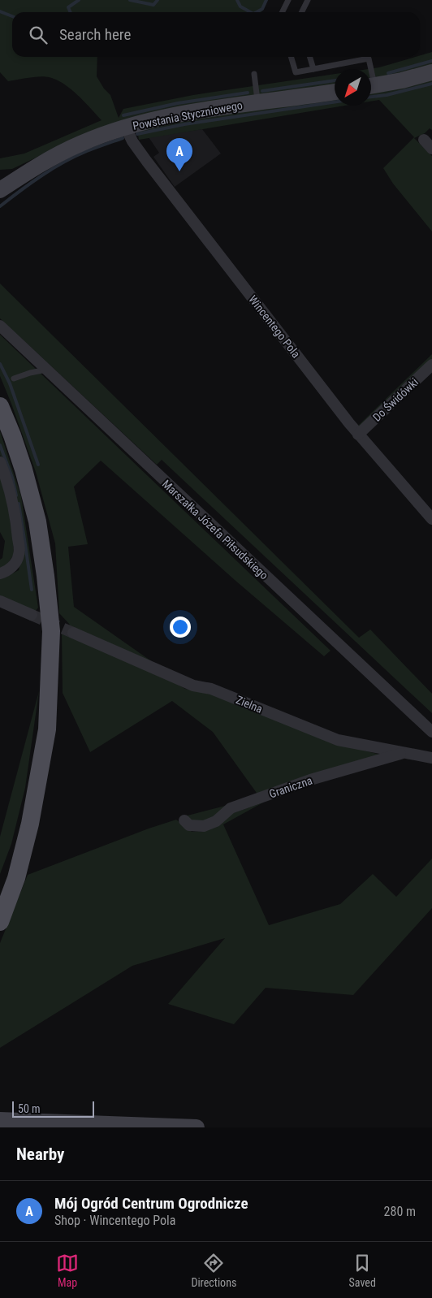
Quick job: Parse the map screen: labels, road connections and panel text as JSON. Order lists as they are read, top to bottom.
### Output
{
  "streets": {
    "main road": ["Powstania Styczniowego"],
    "street": [
      "Wincentego Pola",
      "Do Świdówki",
      "Marszałka Józefa Piłsudskiego",
      "Zielna",
      "Graniczna"
    ]
  },
  "crossings": [
    ["Powstania Styczniowego", "Wincentego Pola"],
    ["Wincentego Pola", "Do Świdówki"],
    ["Zielna", "Graniczna"]
  ],
  "scale_bar": "50 m",
  "north": "bottom left",
  "page": {
    "search": "Search here",
    "pins": "A",
    "scale": "50 m",
    "heading": "Nearby",
    "list": [
      {
        "mark": "A",
        "name": "Mój Ogród Centrum Ogrodnicze",
        "note": "Shop · Wincentego Pola",
        "value": "280 m"
      }
    ],
    "nav": ["Map", "Directions", "Saved"]
  }
}
